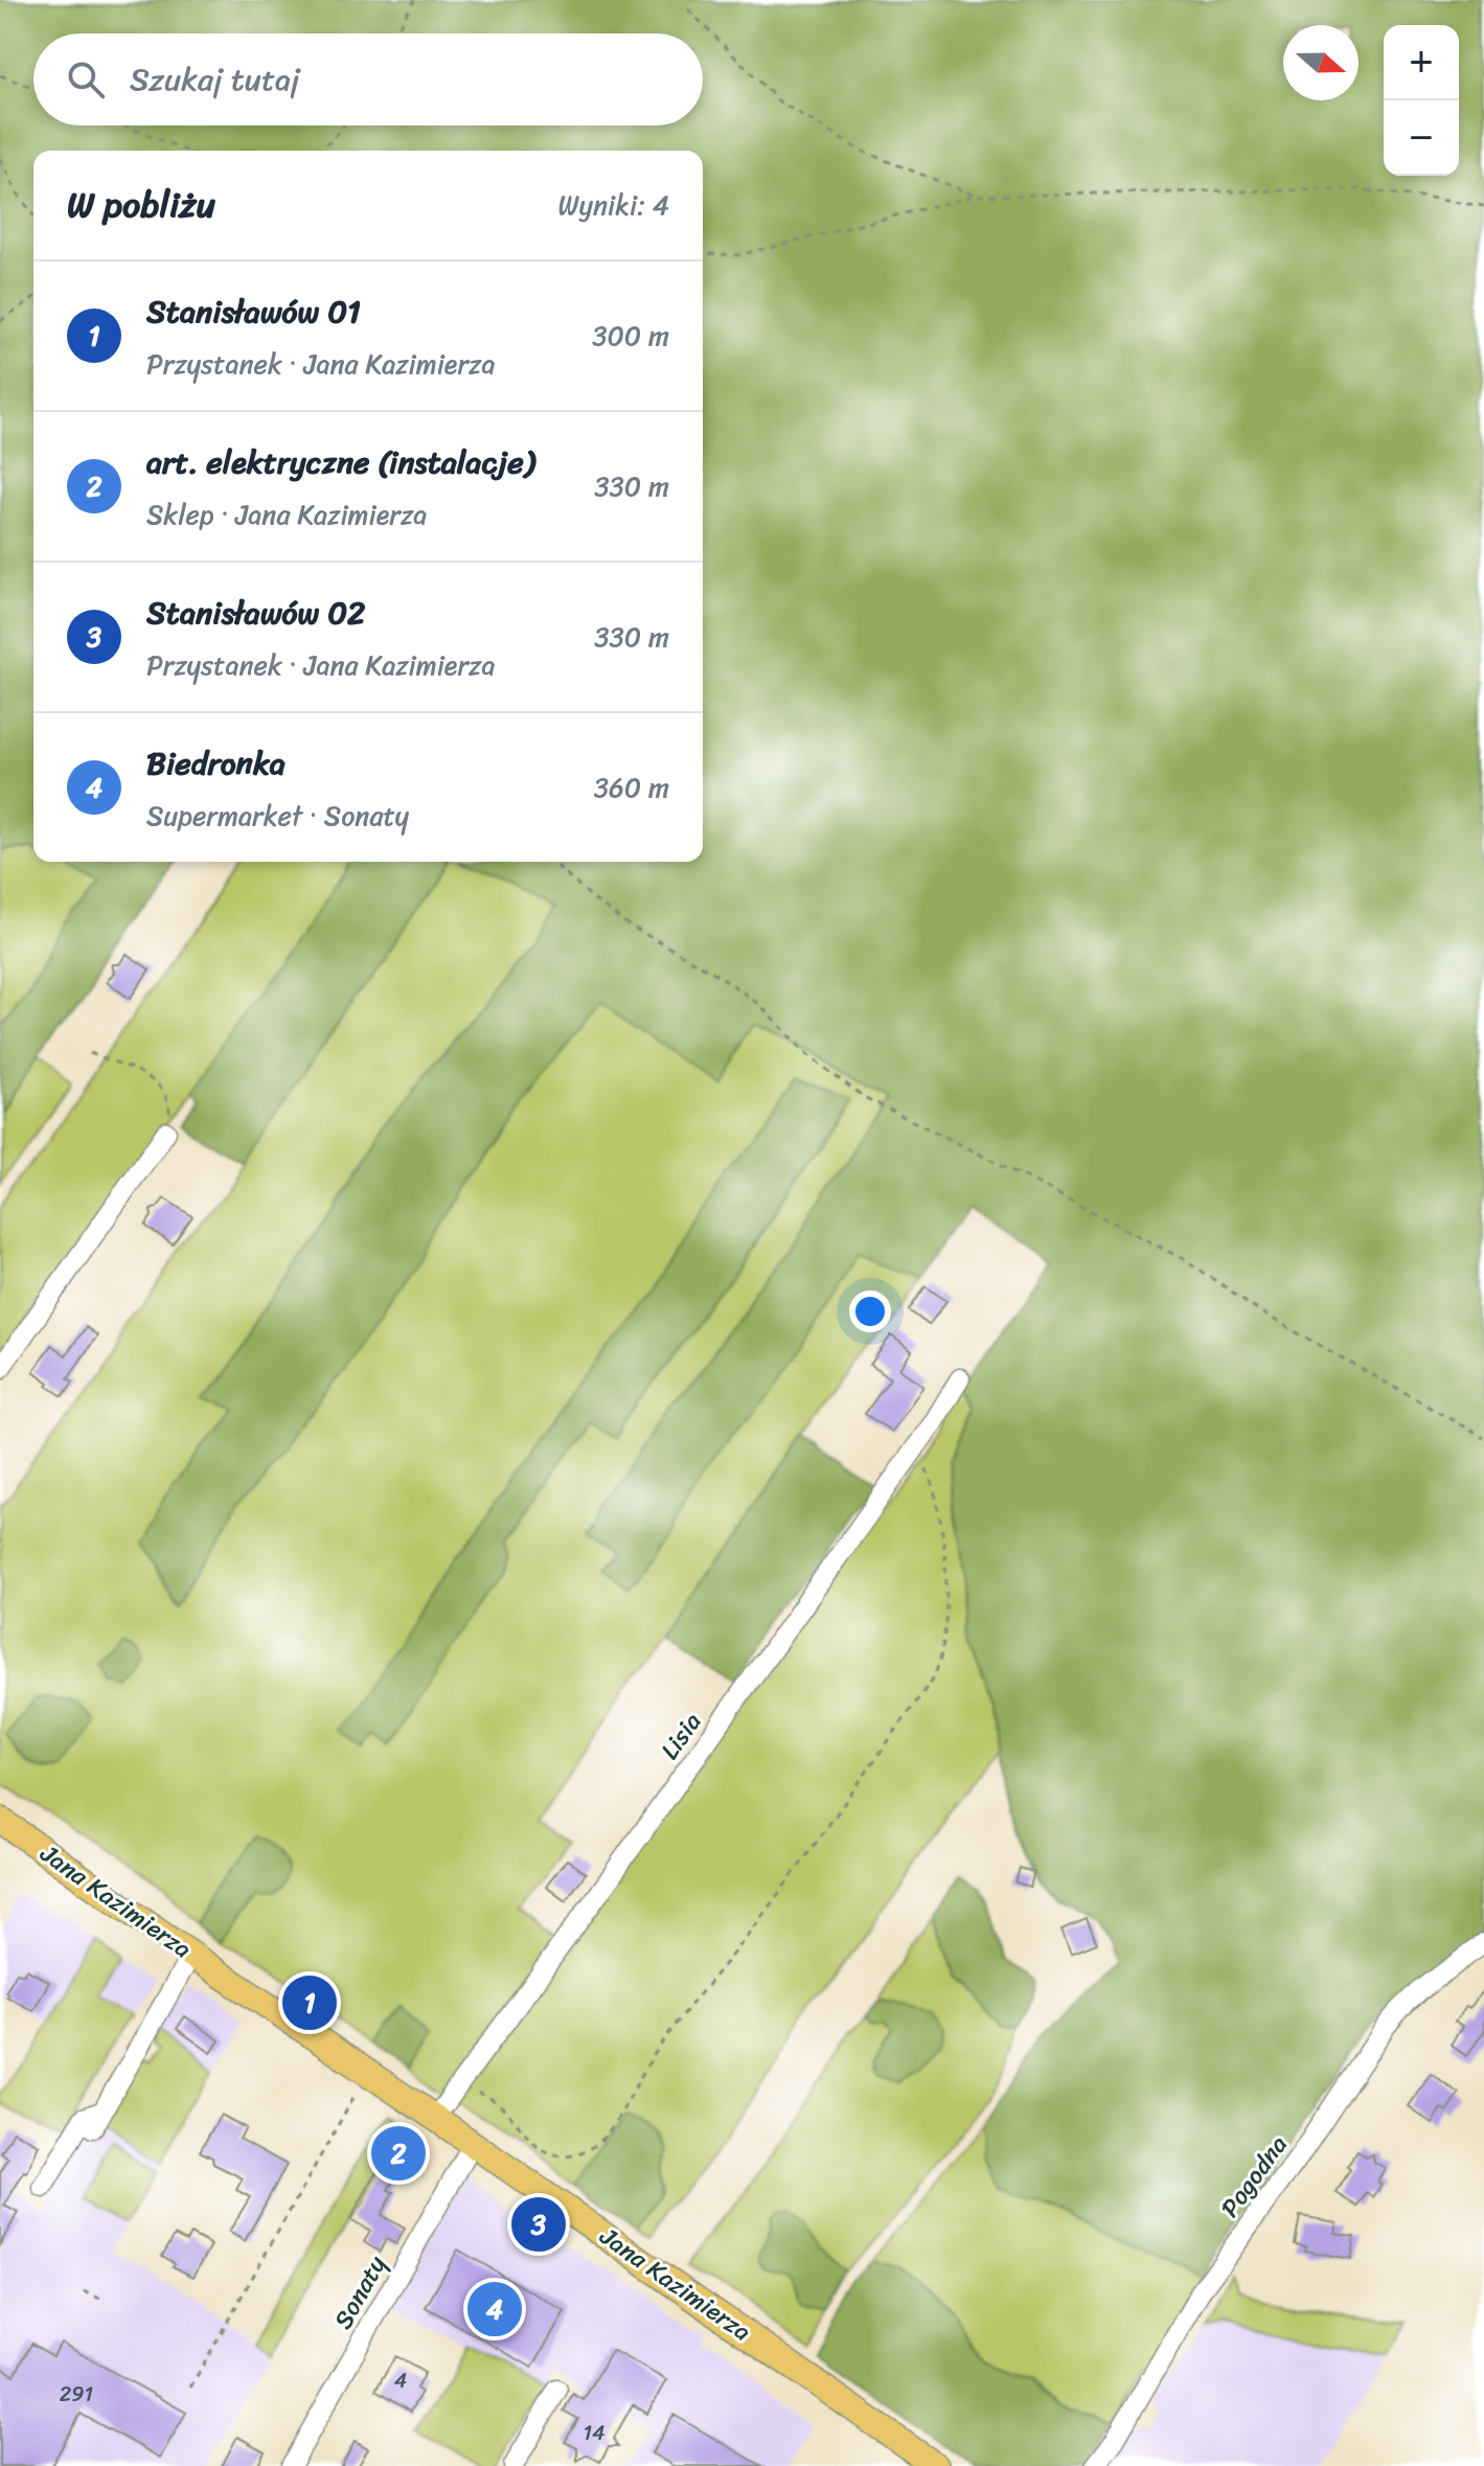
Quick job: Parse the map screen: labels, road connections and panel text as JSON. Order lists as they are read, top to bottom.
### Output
{
  "streets": {
    "main road": ["Jana Kazimierza"],
    "street": ["Lisia", "Pogodna", "Sonaty"]
  },
  "crossings": [
    ["Lisia", "Jana Kazimierza"],
    ["Jana Kazimierza", "Sonaty"]
  ],
  "house_numbers": ["4", "291", "14"],
  "north": "right",
  "page": {
    "map_buttons": ["+", "−"],
    "search": "Szukaj tutaj",
    "heading": ["W pobliżu", "Wyniki: 4"],
    "list": [
      {
        "mark": "1",
        "name": "Stanisławów 01",
        "note": "Przystanek · Jana Kazimierza",
        "value": "300 m"
      },
      {
        "mark": "2",
        "name": "art. elektryczne (instalacje)",
        "note": "Sklep · Jana Kazimierza",
        "value": "330 m"
      },
      {
        "mark": "3",
        "name": "Stanisławów 02",
        "note": "Przystanek · Jana Kazimierza",
        "value": "330 m"
      },
      {
        "mark": "4",
        "name": "Biedronka",
        "note": "Supermarket · Sonaty",
        "value": "360 m"
      }
    ],
    "pins": [
      "1",
      "2",
      "3",
      "4"
    ]
  }
}
